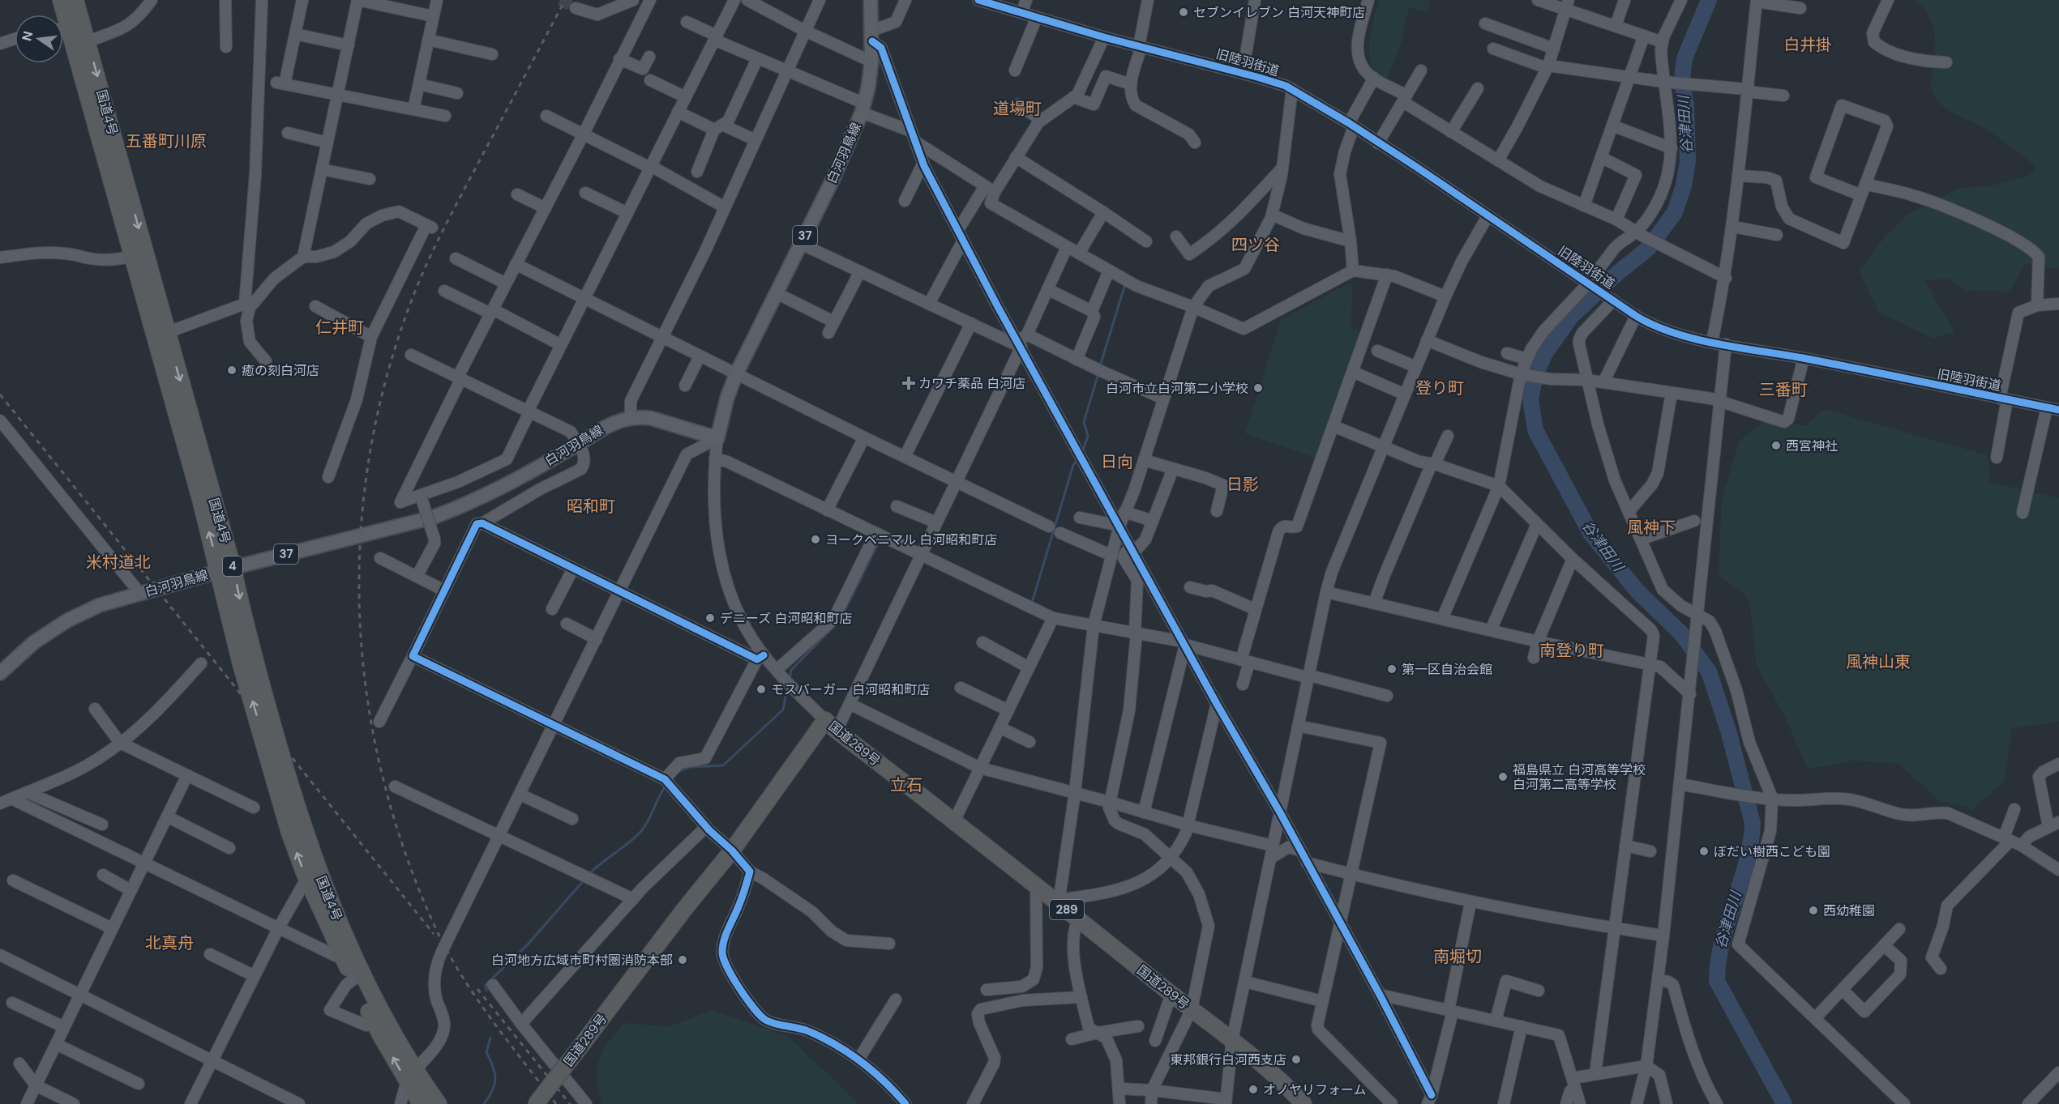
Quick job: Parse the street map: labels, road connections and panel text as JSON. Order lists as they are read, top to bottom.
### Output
{
  "streets": {
    "highway": [
      "国道4号",
      "4",
      "国道289号",
      "289"
    ],
    "main road": ["白河羽鳥線", "37"],
    "street": ["旧陸羽街道"]
  },
  "crossings": [
    ["国道4号", "白河羽鳥線"]
  ],
  "districts": [
    "白井掛",
    "道場町",
    "五番町川原",
    "四ツ谷",
    "仁井町",
    "登り町",
    "三番町",
    "日向",
    "日影",
    "昭和町",
    "風神下",
    "米村道北",
    "南登り町",
    "風神山東",
    "立石",
    "北真舟",
    "南堀切"
  ],
  "water": ["谷津田川"],
  "places": {
    "other": [
      "セブンイレブン 白河天神町店",
      "癒の刻白河店",
      "白河市立白河第二小学校",
      "西宮神社",
      "ヨークベニマル 白河昭和町店",
      "デニーズ 白河昭和町店",
      "第一区自治会館",
      "モスバーガー 白河昭和町店",
      "福島県立 白河高等学校 白河第二高等学校",
      "ぼだい樹西こども園",
      "西幼稚園",
      "白河地方広域市町村圏消防本部",
      "東邦銀行白河西支店",
      "オノヤリフォーム"
    ],
    "health": ["カワチ薬品 白河店"]
  },
  "north": "left"
}
